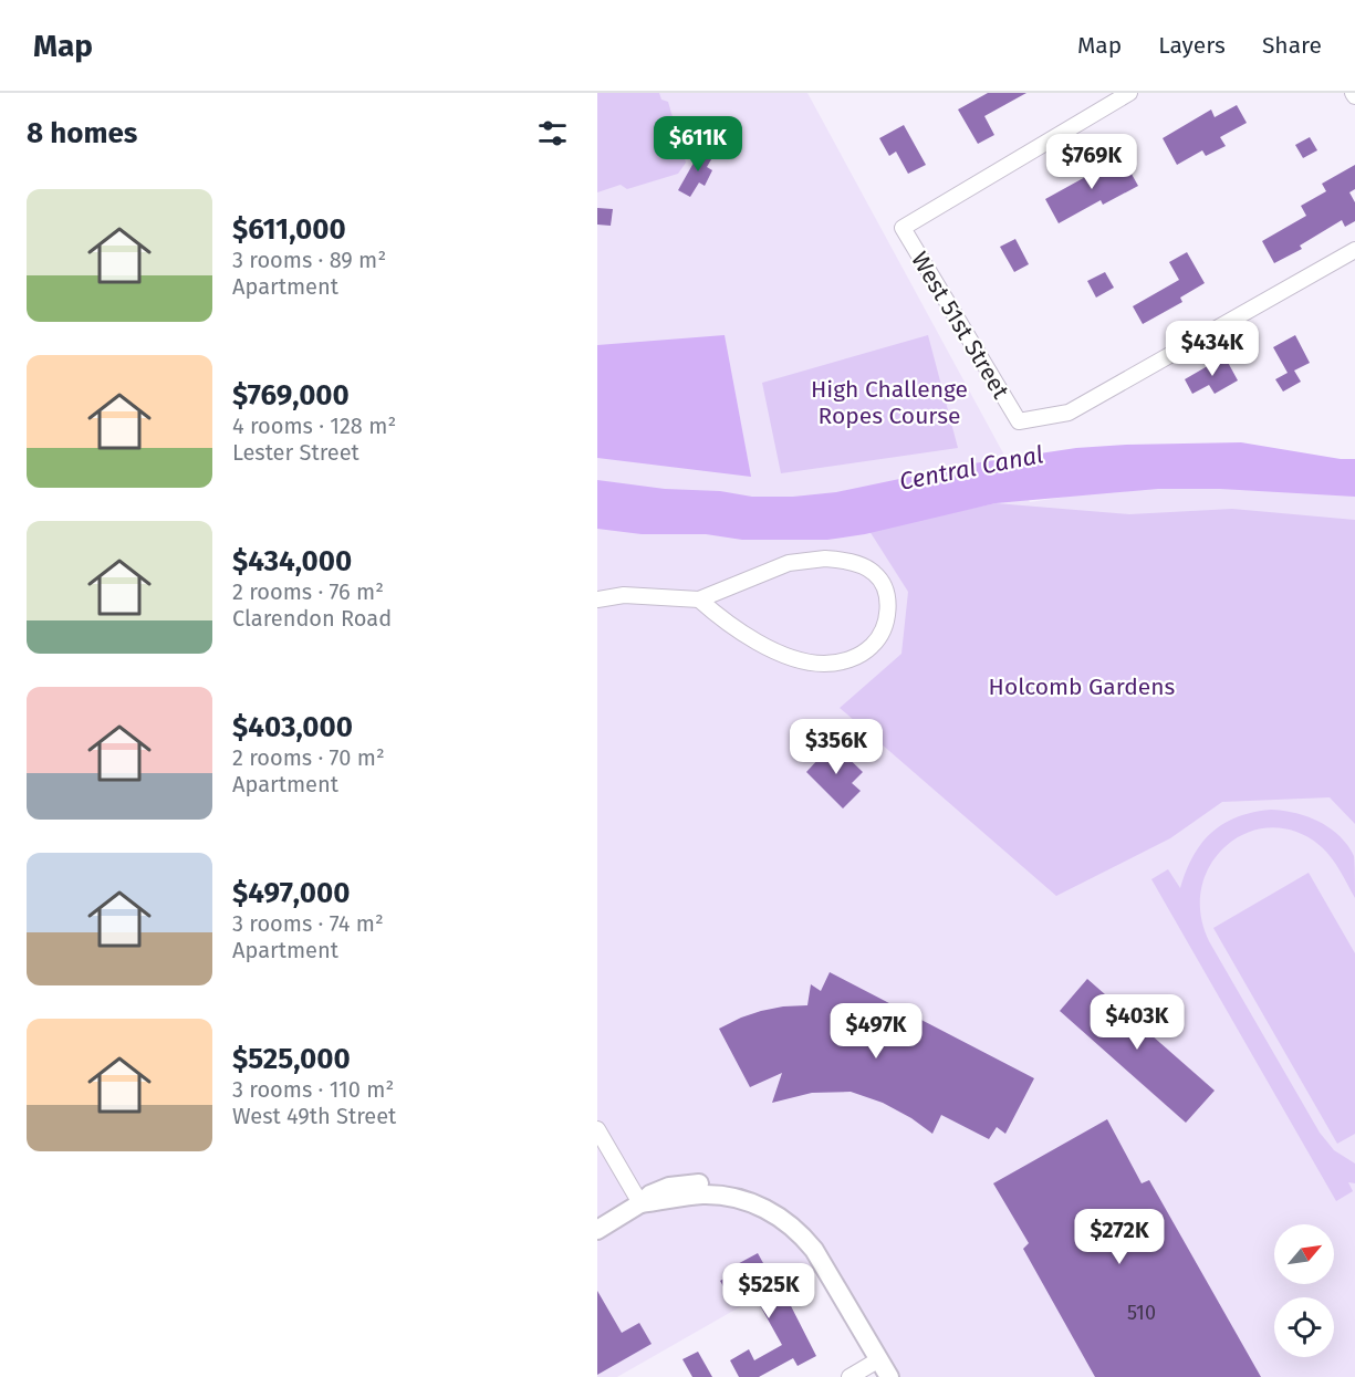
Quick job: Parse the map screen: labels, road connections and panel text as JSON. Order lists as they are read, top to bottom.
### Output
{
  "streets": {
    "street": ["West 51st Street"]
  },
  "water": ["Central Canal"],
  "parks": ["High Challenge Ropes Course", "Holcomb Gardens"],
  "house_numbers": ["510"],
  "north": "top right",
  "page": {
    "header": "Map",
    "nav": ["Map", "Layers", "Share"],
    "heading": "8 homes",
    "price": [
      "$611K",
      "$769K",
      "$434K",
      "$356K",
      "$403K",
      "$497K",
      "$272K",
      "$525K"
    ],
    "list": [
      {
        "name": "$611,000",
        "note": "3 rooms · 89 m² · Apartment"
      },
      {
        "name": "$769,000",
        "note": "4 rooms · 128 m² · Lester Street"
      },
      {
        "name": "$434,000",
        "note": "2 rooms · 76 m² · Clarendon Road"
      },
      {
        "name": "$403,000",
        "note": "2 rooms · 70 m² · Apartment"
      },
      {
        "name": "$497,000",
        "note": "3 rooms · 74 m² · Apartment"
      },
      {
        "name": "$525,000",
        "note": "3 rooms · 110 m² · West 49th Street"
      }
    ]
  }
}
